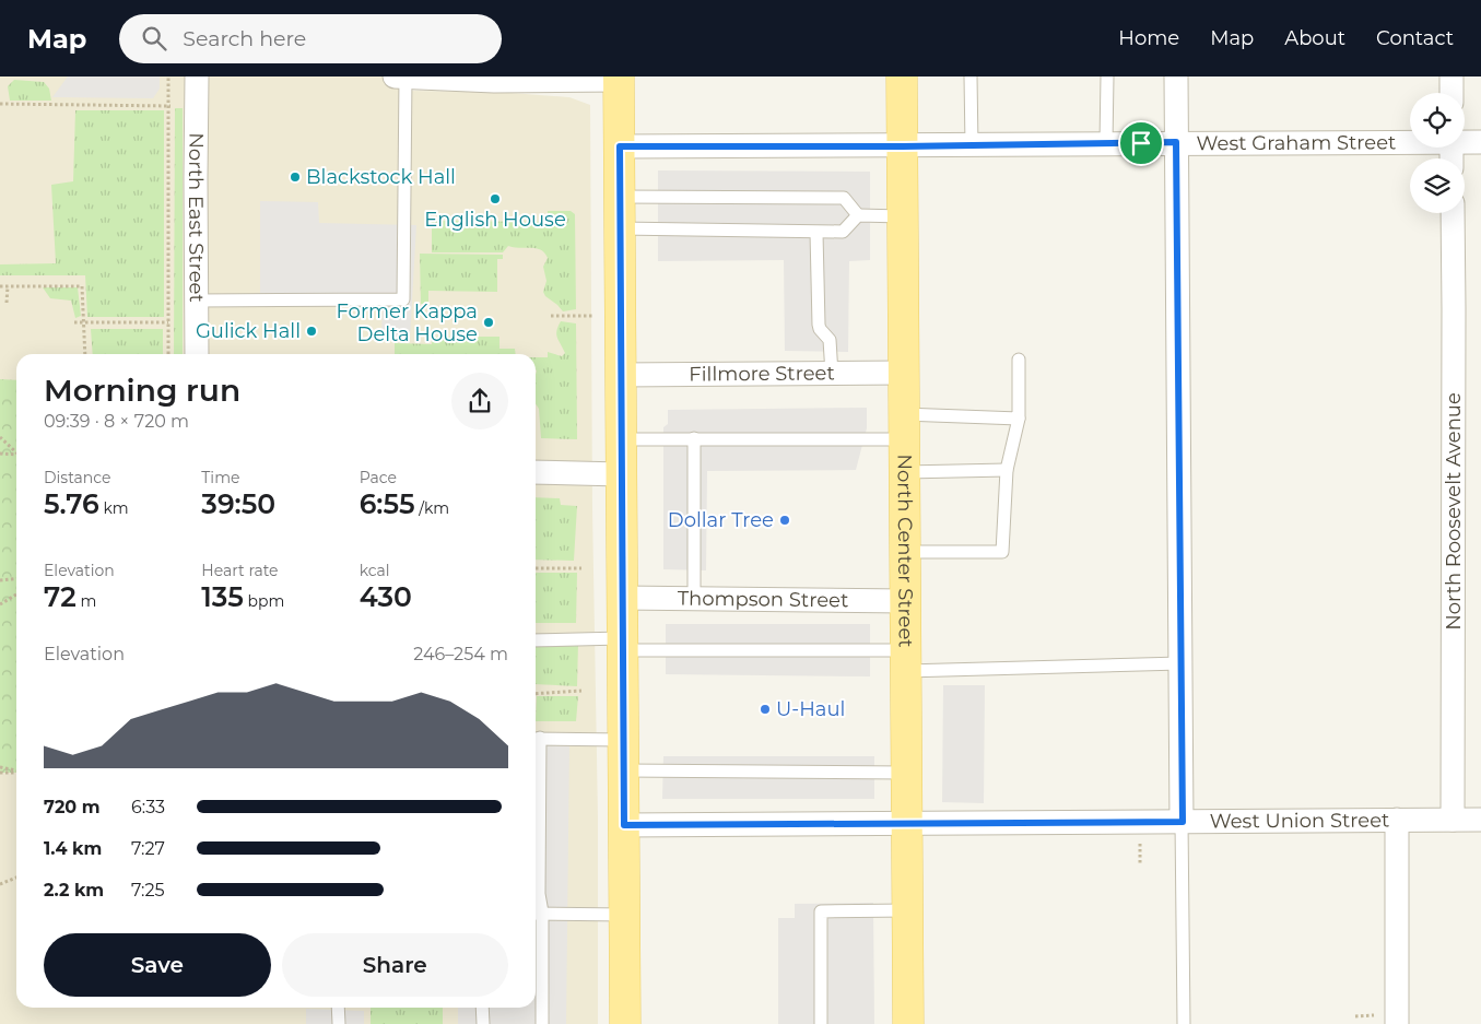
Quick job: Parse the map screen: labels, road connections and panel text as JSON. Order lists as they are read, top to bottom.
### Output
{
  "streets": {
    "main road": ["North Center Street"],
    "street": [
      "West Graham Street",
      "North East Street",
      "Fillmore Street",
      "North Roosevelt Avenue",
      "Thompson Street",
      "West Union Street"
    ]
  },
  "crossings": [
    ["West Graham Street", "North Center Street"],
    ["Fillmore Street", "North Center Street"],
    ["North Roosevelt Avenue", "West Union Street"],
    ["North Center Street", "Thompson Street"],
    ["North Center Street", "West Union Street"]
  ],
  "places": [
    "Blackstock Hall",
    "English House",
    "Former Kappa Delta House",
    "Gulick Hall",
    "Dollar Tree",
    "U-Haul"
  ],
  "page": {
    "header": "Map",
    "search": "Search here",
    "nav": [
      "Home",
      "Map",
      "About",
      "Contact"
    ],
    "heading": ["Morning run", "09:39 · 8 × 720 m"],
    "stats": [
      ["Distance", "5.76 km"],
      ["Time", "39:50"],
      ["Pace", "6:55 /km"],
      ["Elevation", "72 m"],
      ["Heart rate", "135 bpm"],
      ["kcal", "430"]
    ],
    "chart": ["Elevation", "246–254 m"],
    "list": [
      {
        "name": "720 m",
        "note": "6:33"
      },
      {
        "name": "1.4 km",
        "note": "7:27"
      },
      {
        "name": "2.2 km",
        "note": "7:25"
      }
    ],
    "buttons": ["Save", "Share"]
  }
}
